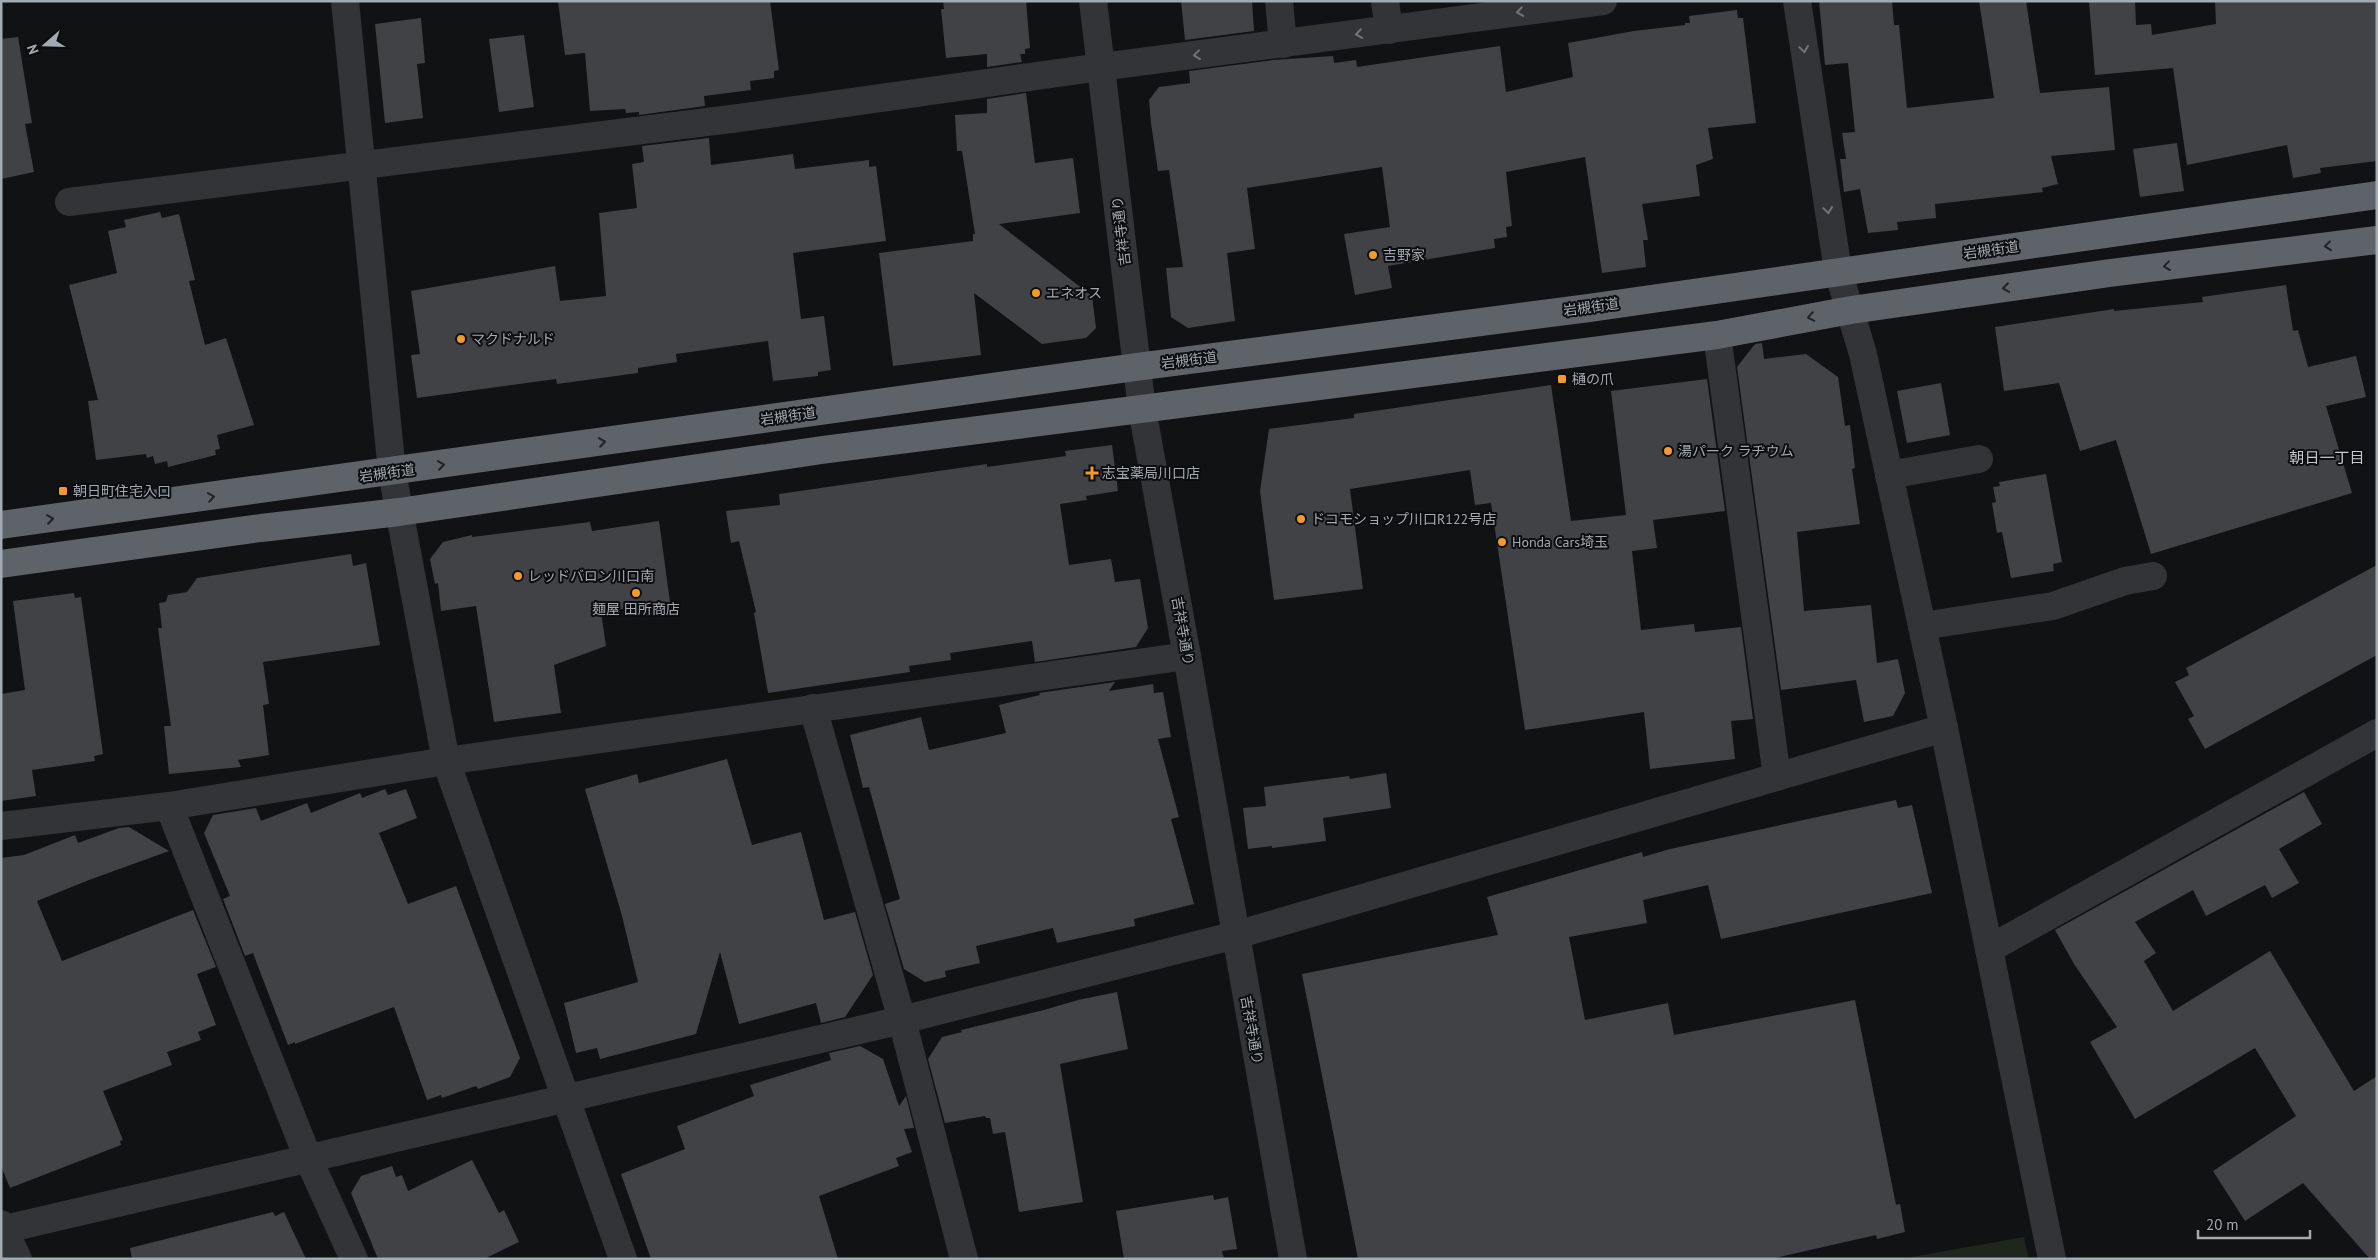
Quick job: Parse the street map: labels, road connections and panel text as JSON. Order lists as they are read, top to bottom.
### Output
{
  "streets": {
    "highway": ["岩槻街道"],
    "street": ["吉祥寺通り"]
  },
  "crossings": [
    ["吉祥寺通り", "岩槻街道"]
  ],
  "districts": ["朝日一丁目"],
  "places": {
    "other": [
      "吉野家",
      "エネオス",
      "マクドナルド",
      "湯パーク ラヂウム",
      "ドコモショップ川口R122号店",
      "Honda Cars埼玉",
      "レッドバロン川口南",
      "麺屋 田所商店"
    ],
    "transit": ["樋の爪", "朝日町住宅入口"],
    "health": ["志宝薬局川口店"]
  },
  "scale_bar": "20 m",
  "north": "left"
}
